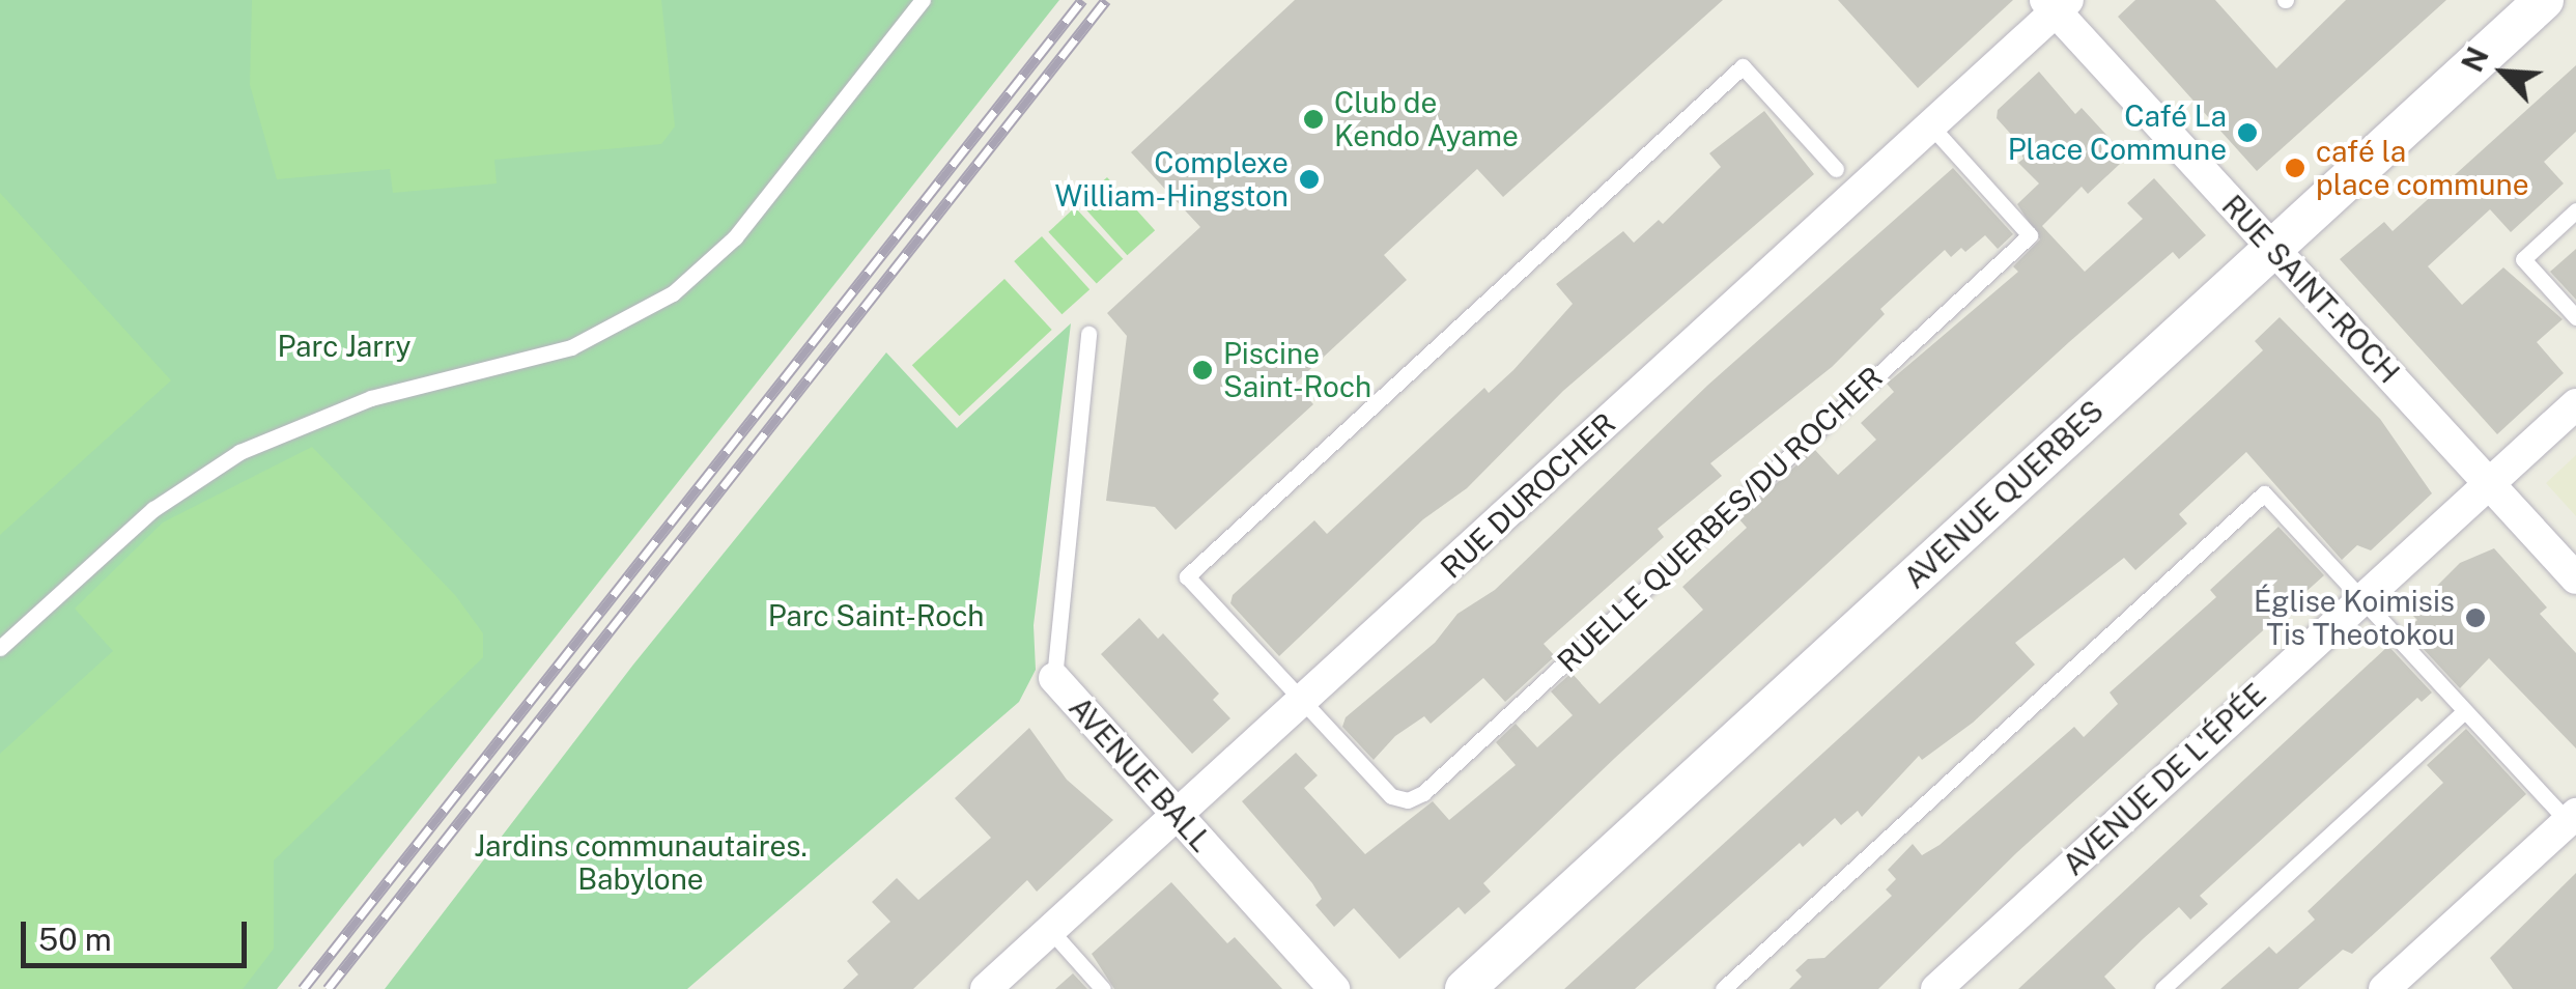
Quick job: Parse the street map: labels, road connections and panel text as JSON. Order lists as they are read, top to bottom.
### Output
{
  "streets": {
    "street": [
      "RUE SAINT-ROCH",
      "AVENUE QUERBES",
      "RUE DUROCHER",
      "AVENUE BALL",
      "AVENUE DE L'ÉPÉE"
    ],
    "lane": ["RUELLE QUERBES/DU ROCHER"]
  },
  "crossings": [
    ["RUE SAINT-ROCH", "AVENUE QUERBES"],
    ["RUE SAINT-ROCH", "RUE DUROCHER"],
    ["RUE SAINT-ROCH", "AVENUE DE L'ÉPÉE"],
    ["RUE DUROCHER", "RUELLE QUERBES/DU ROCHER"],
    ["RUE DUROCHER", "AVENUE BALL"]
  ],
  "parks": ["Parc Jarry", "Parc Saint-Roch", "Jardins communautaires. Babylone"],
  "places": [
    "Club de Kendo Ayame",
    "Café La Place Commune",
    "café la place commune",
    "Complexe William-Hingston",
    "Piscine Saint-Roch",
    "Église Koimisis Tis Theotokou"
  ],
  "scale_bar": "50 m",
  "north": "top left"
}
